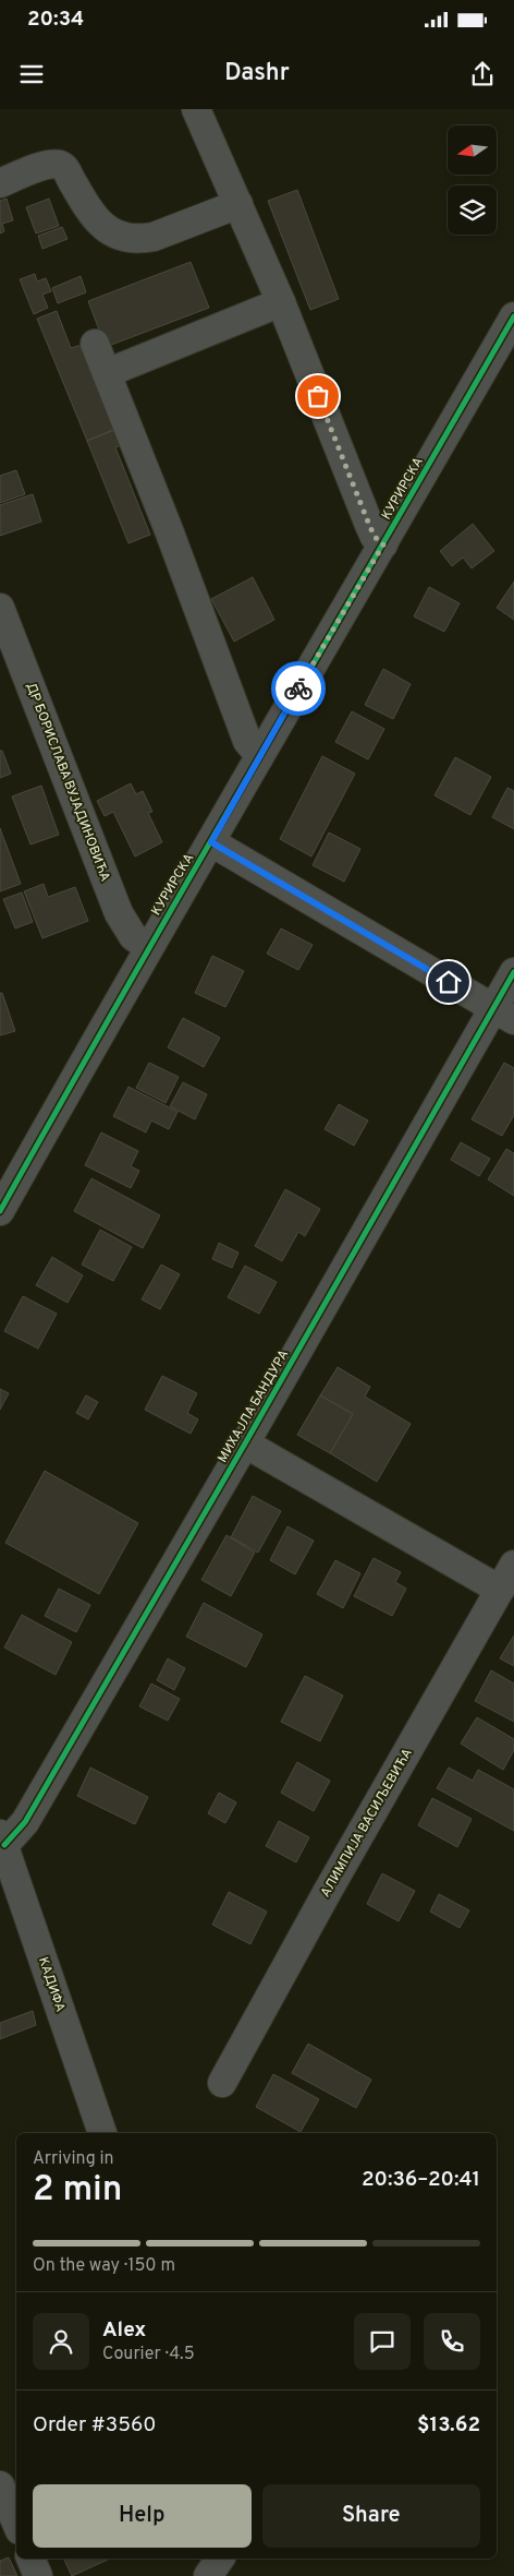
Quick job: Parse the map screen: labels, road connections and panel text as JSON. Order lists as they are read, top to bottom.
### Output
{
  "streets": {
    "street": [
      "КУРИРСКА",
      "ДР БОРИСЛАВА ВУЈАДИНОВИЋА",
      "МИХАЈЛА БАНДУРА",
      "АЛИМПИЈА ВАСИЉЕВИЋА",
      "КАДИФА"
    ]
  },
  "crossings": [
    ["КУРИРСКА", "ДР БОРИСЛАВА ВУЈАДИНОВИЋА"],
    ["МИХАЈЛА БАНДУРА", "КАДИФА"]
  ],
  "north": "left",
  "page": {
    "status": "20:34",
    "header": "Dashr",
    "heading": ["2 min", "Arriving in", "20:36–20:41"],
    "panel": [
      "Alex",
      "Courier · 4.5",
      "Order #3560",
      "$13.62"
    ],
    "bar": "On the way · 150 m",
    "buttons": ["Help", "Share"]
  }
}
